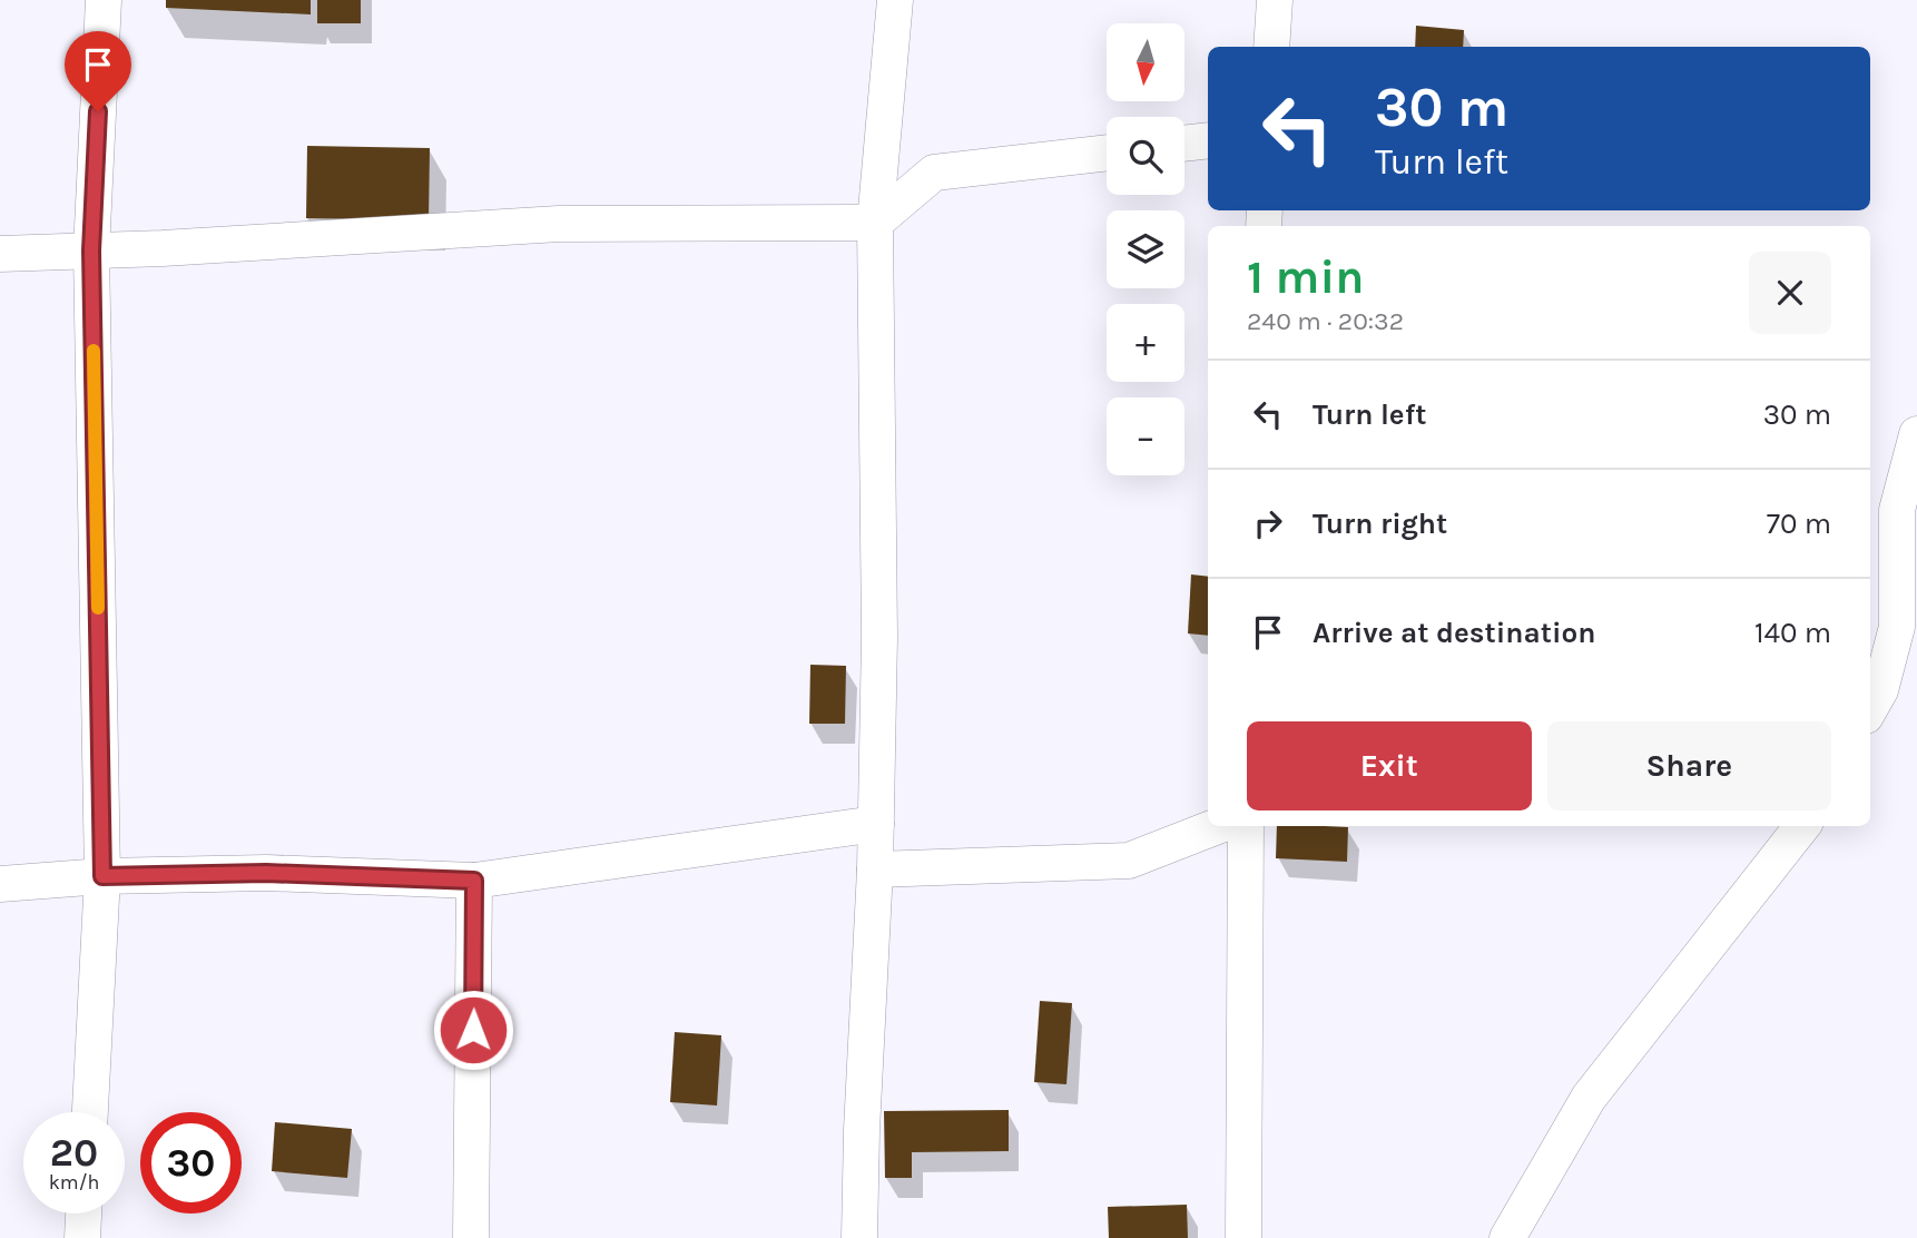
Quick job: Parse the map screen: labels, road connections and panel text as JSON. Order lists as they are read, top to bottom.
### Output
{
  "north": "bottom",
  "page": {
    "map_buttons": ["+", "−"],
    "turn": ["30 m", "Turn left"],
    "heading": ["1 min", "240 m · 20:32"],
    "list": [
      {
        "name": "Turn left",
        "value": "30 m"
      },
      {
        "name": "Turn right",
        "value": "70 m"
      },
      {
        "name": "Arrive at destination",
        "value": "140 m"
      }
    ],
    "buttons": ["Exit", "Share"],
    "speed": "20 km/h",
    "limit": "30"
  }
}
